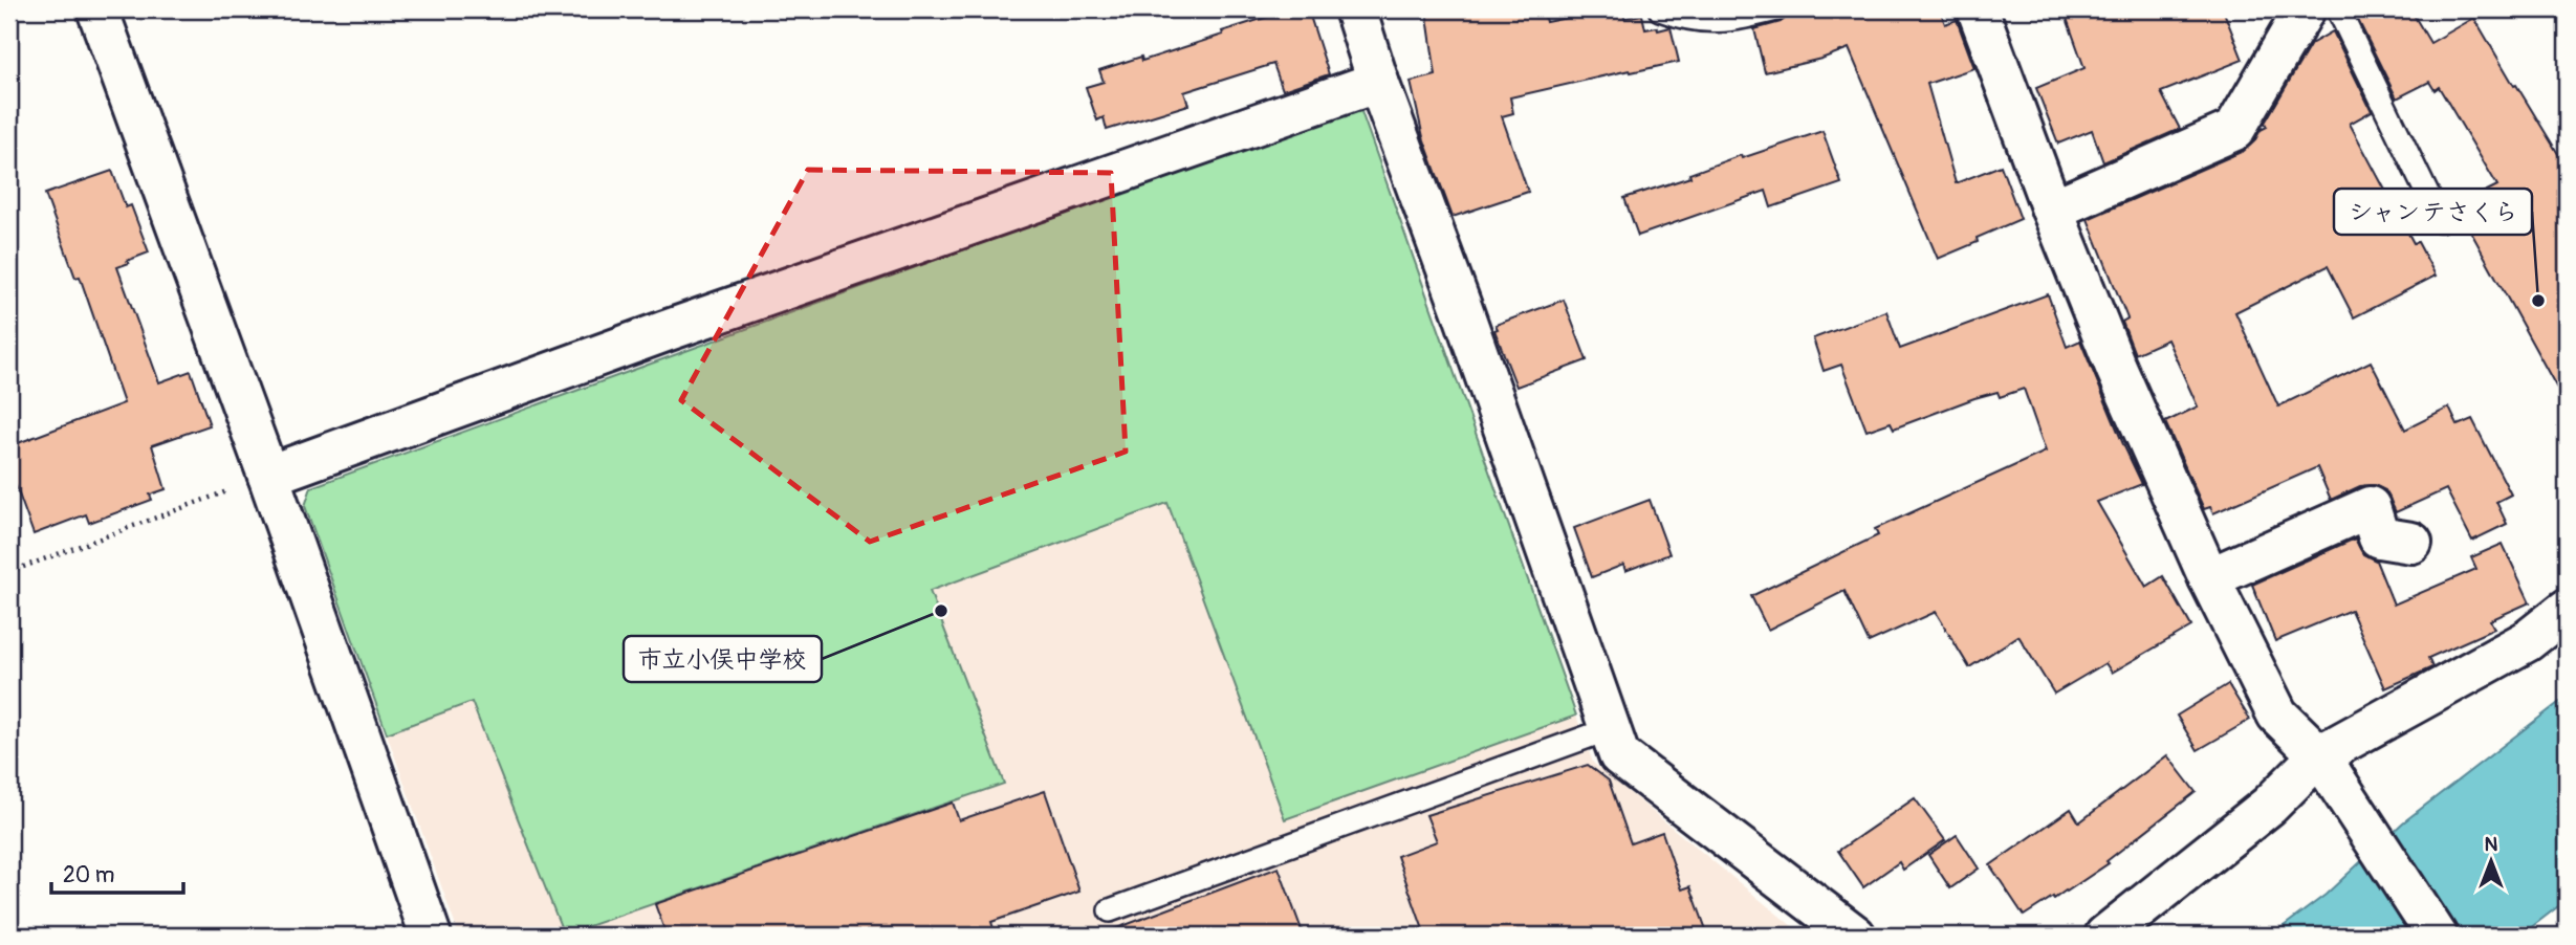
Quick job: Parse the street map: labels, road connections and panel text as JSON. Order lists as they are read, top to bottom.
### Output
{
  "places": ["シャンテさくら", "市立小俣中学校"],
  "scale_bar": "20 m",
  "north": "top"
}
